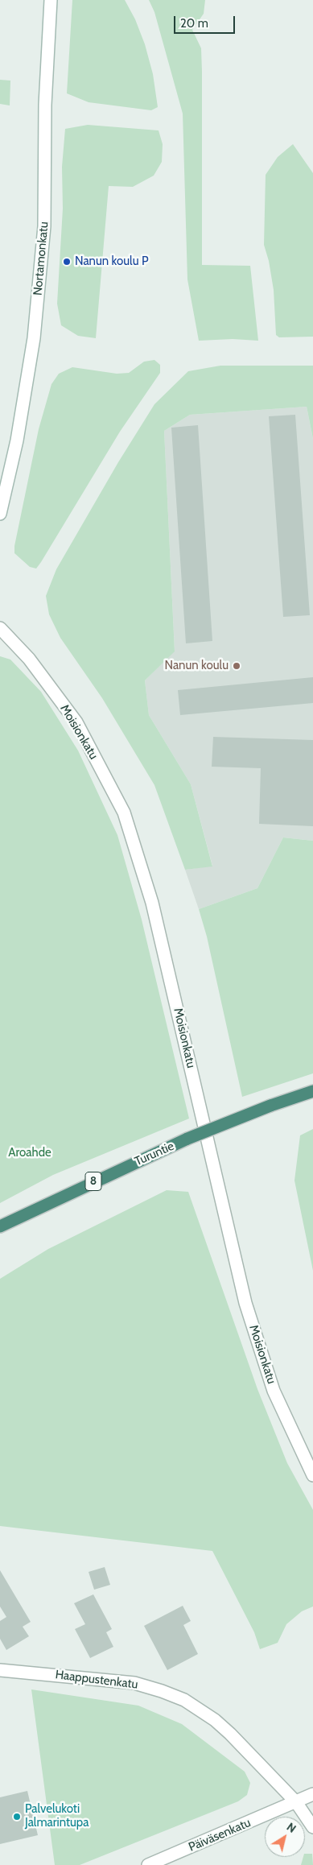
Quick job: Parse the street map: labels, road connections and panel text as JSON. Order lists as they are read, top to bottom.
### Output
{
  "streets": {
    "highway": ["Turuntie", "8"],
    "street": [
      "Nortamonkatu",
      "Moisionkatu",
      "Haappustenkatu",
      "Päiväsenkatu"
    ]
  },
  "crossings": [
    ["Haappustenkatu", "Päiväsenkatu"]
  ],
  "parks": ["Aroahde"],
  "places": ["Nanun koulu P", "Nanun koulu", "Palvelukoti Jalmarintupa"],
  "scale_bar": "20 m",
  "north": "top right"
}
